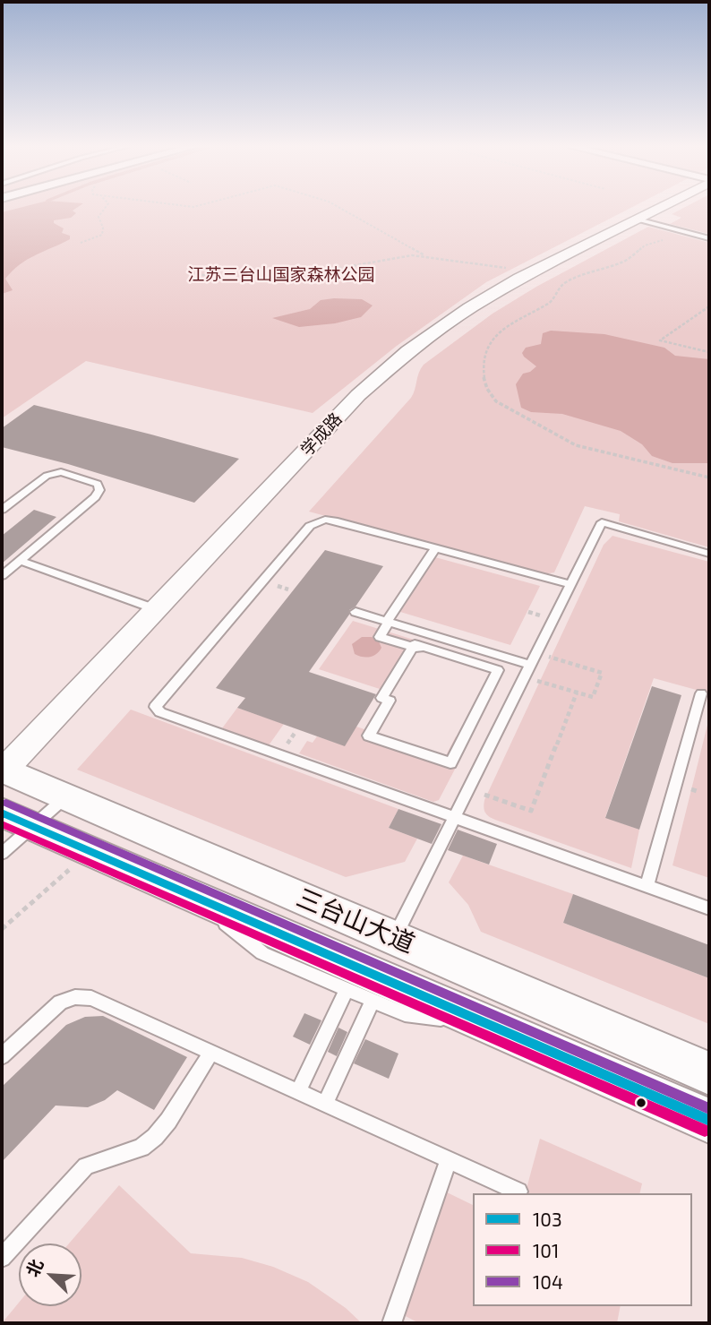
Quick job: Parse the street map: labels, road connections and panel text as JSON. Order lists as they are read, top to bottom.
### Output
{
  "streets": {
    "main road": ["学成路", "三台山大道"]
  },
  "crossings": [
    ["学成路", "三台山大道"]
  ],
  "parks": ["江苏三台山国家森林公园"],
  "lines": ["transit line 104", "transit line 103", "transit line 101"],
  "legend": ["103", "101", "104"],
  "north": "top left"
}
